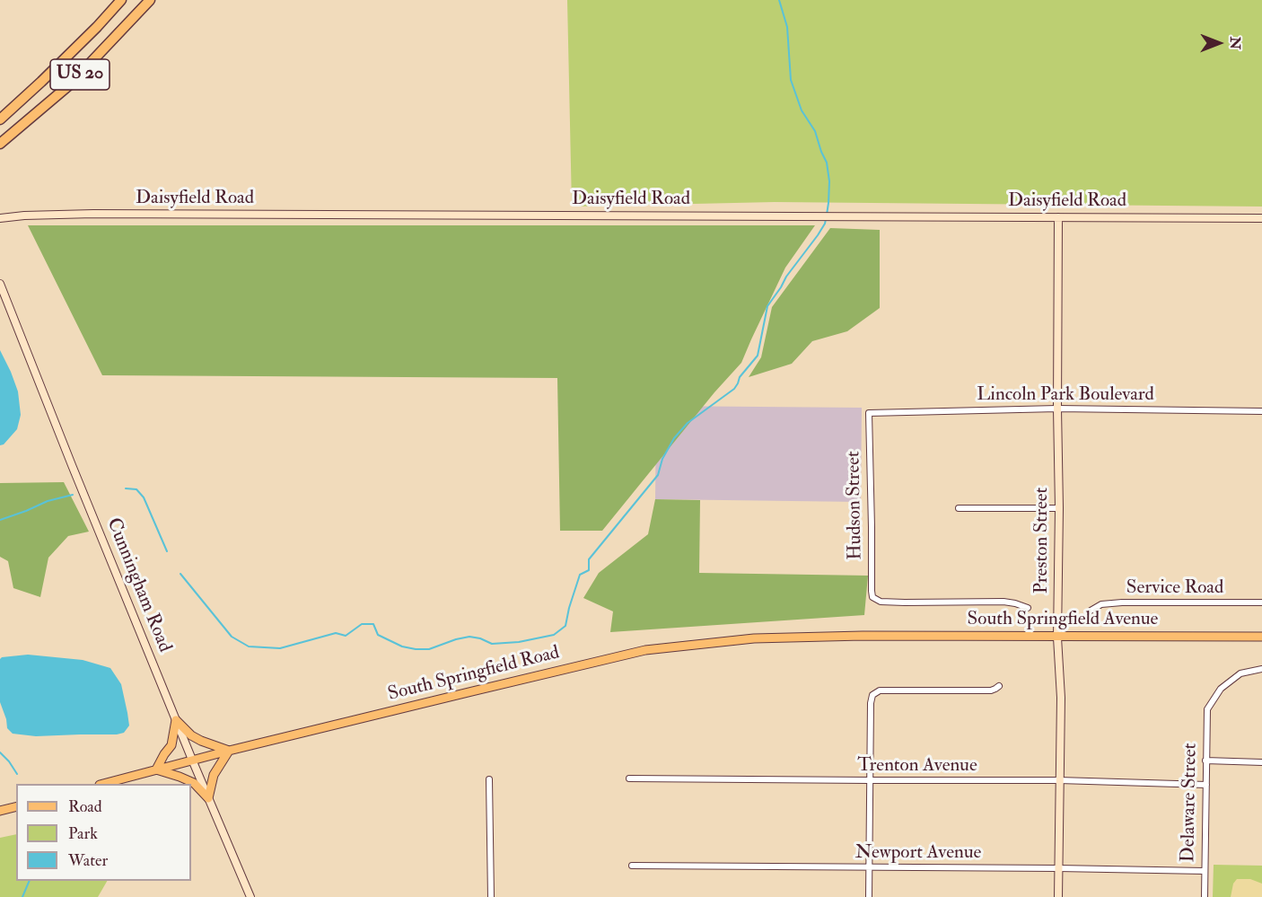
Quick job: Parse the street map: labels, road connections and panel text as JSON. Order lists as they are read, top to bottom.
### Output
{
  "streets": {
    "highway": ["US 20"],
    "main road": ["South Springfield Avenue", "South Springfield Road"],
    "street": [
      "Daisyfield Road",
      "Lincoln Park Boulevard",
      "Hudson Street",
      "Preston Street",
      "Cunningham Road",
      "Service Road",
      "Trenton Avenue",
      "Delaware Street",
      "Newport Avenue"
    ]
  },
  "crossings": [
    ["Daisyfield Road", "Preston Street"],
    ["Lincoln Park Boulevard", "Hudson Street"],
    ["Lincoln Park Boulevard", "Preston Street"],
    ["Preston Street", "South Springfield Avenue"],
    ["Preston Street", "Trenton Avenue"],
    ["Preston Street", "Newport Avenue"],
    ["Cunningham Road", "South Springfield Road"],
    ["South Springfield Avenue", "South Springfield Road"],
    ["Trenton Avenue", "Delaware Street"],
    ["Delaware Street", "Newport Avenue"]
  ],
  "legend": ["Road", "Park", "Water"],
  "north": "right"
}
